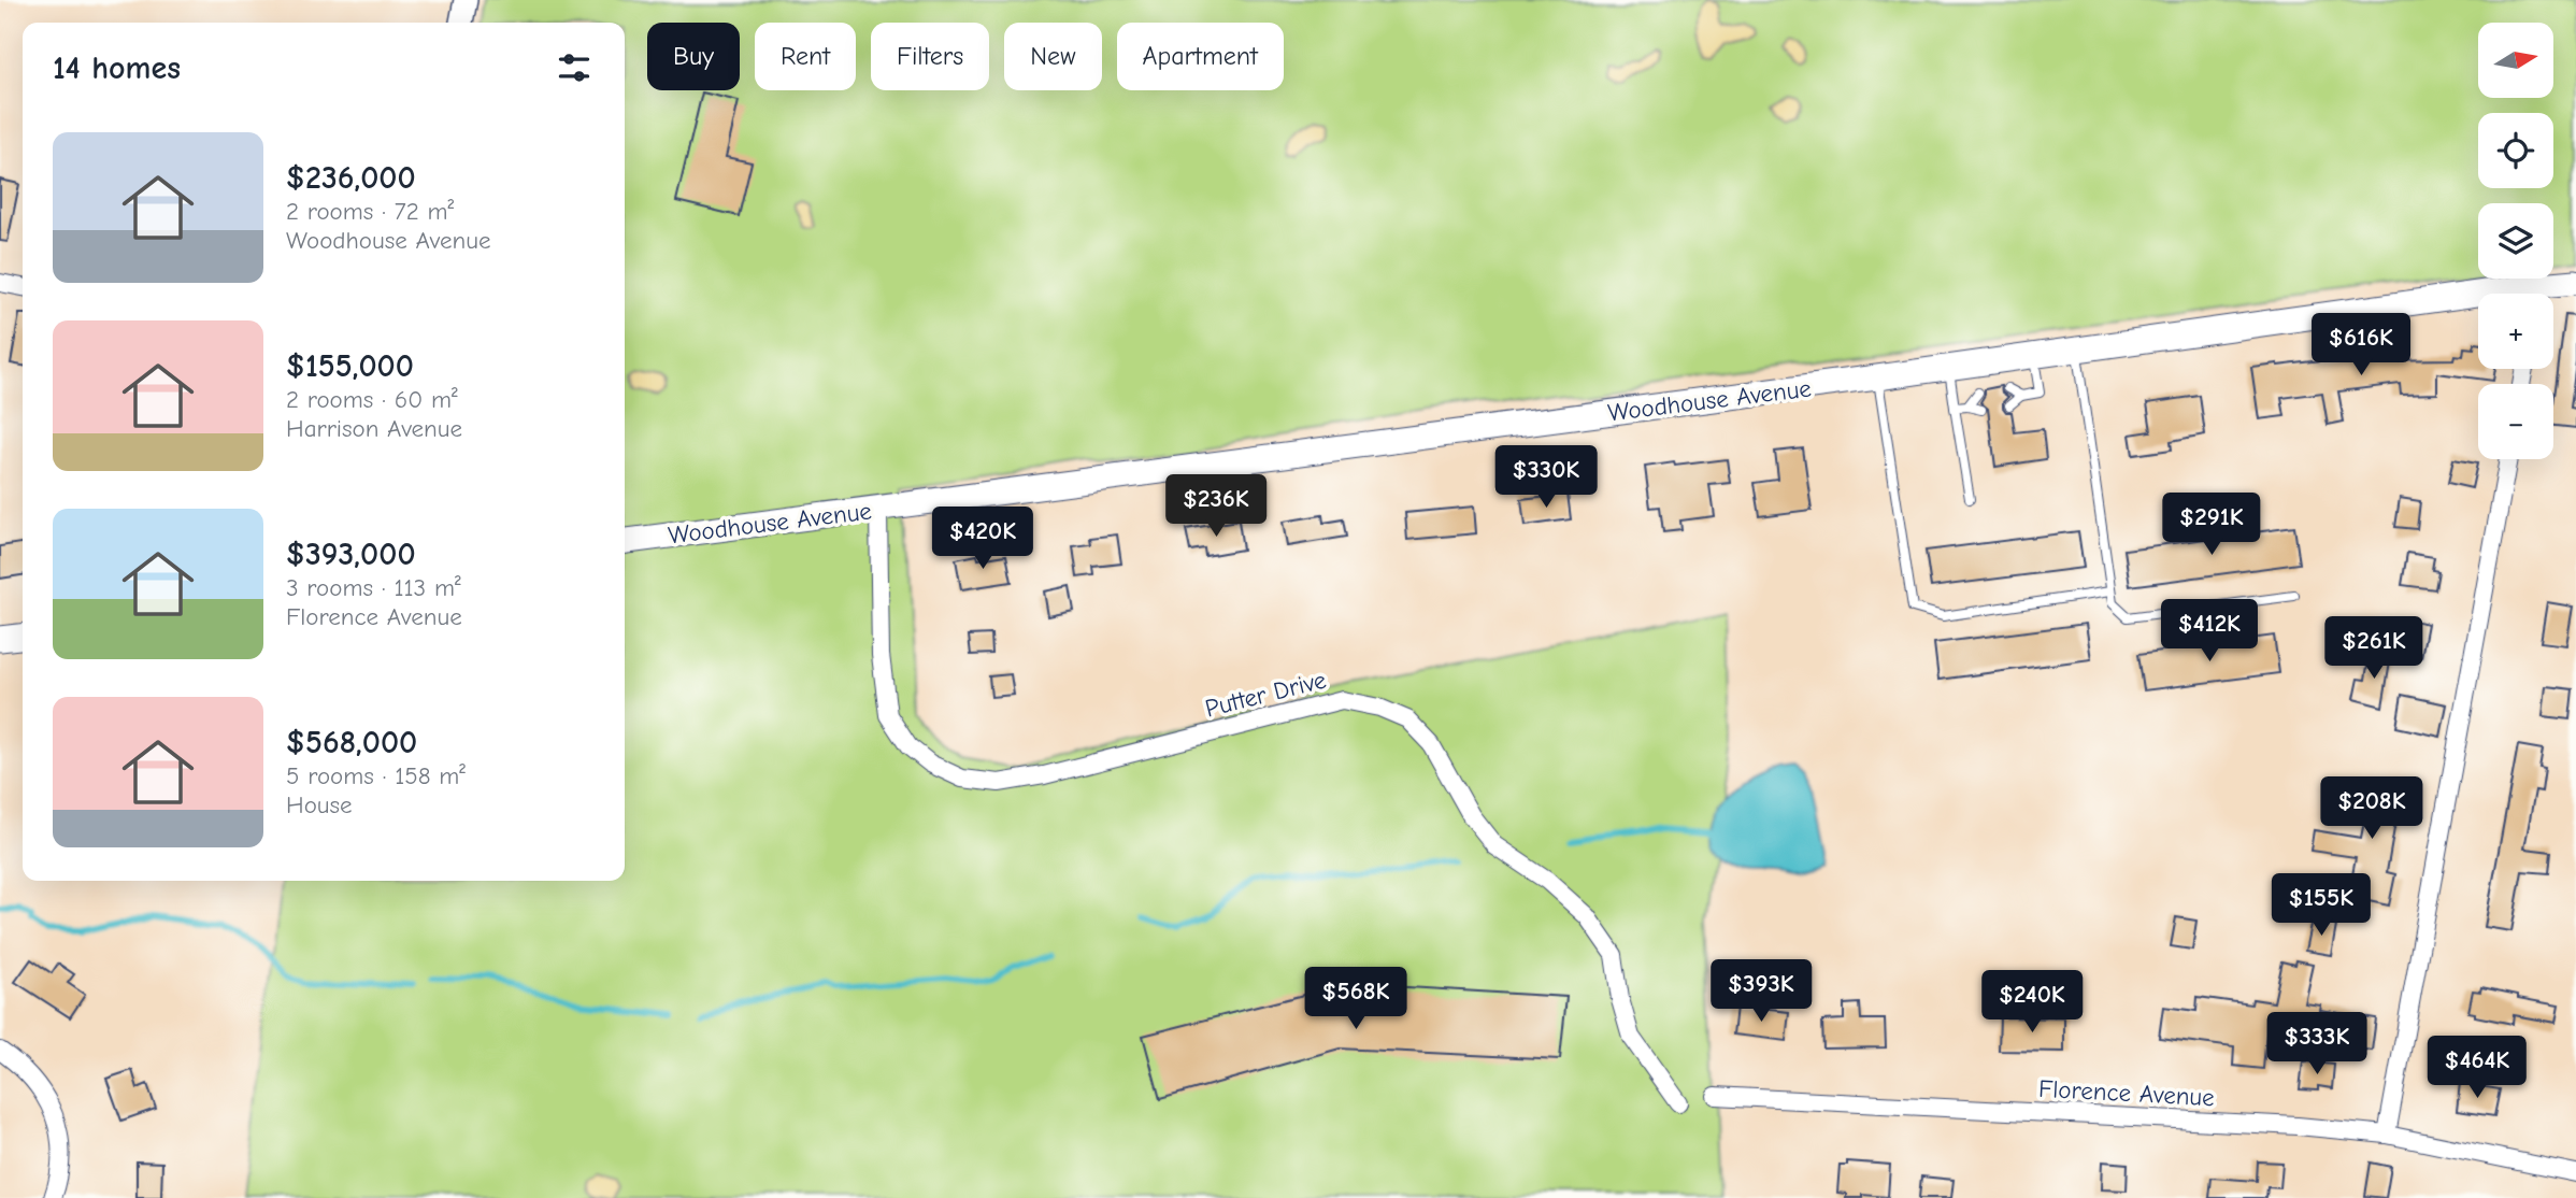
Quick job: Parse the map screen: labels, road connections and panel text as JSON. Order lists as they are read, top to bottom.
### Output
{
  "streets": {
    "main road": ["Woodhouse Avenue"],
    "street": ["Putter Drive", "Florence Avenue"]
  },
  "crossings": [
    ["Woodhouse Avenue", "Putter Drive"]
  ],
  "north": "right",
  "page": {
    "map_buttons": ["+", "−"],
    "chip": [
      "Buy",
      "Rent",
      "Filters",
      "New",
      "Apartment"
    ],
    "heading": "14 homes",
    "list": [
      {
        "name": "$236,000",
        "note": "2 rooms · 72 m² · Woodhouse Avenue"
      },
      {
        "name": "$155,000",
        "note": "2 rooms · 60 m² · Harrison Avenue"
      },
      {
        "name": "$393,000",
        "note": "3 rooms · 113 m² · Florence Avenue"
      },
      {
        "name": "$568,000",
        "note": "5 rooms · 158 m² · House"
      }
    ],
    "price": [
      "$616K",
      "$330K",
      "$236K",
      "$291K",
      "$420K",
      "$412K",
      "$261K",
      "$208K",
      "$155K",
      "$393K",
      "$568K",
      "$240K",
      "$333K",
      "$464K"
    ]
  }
}
